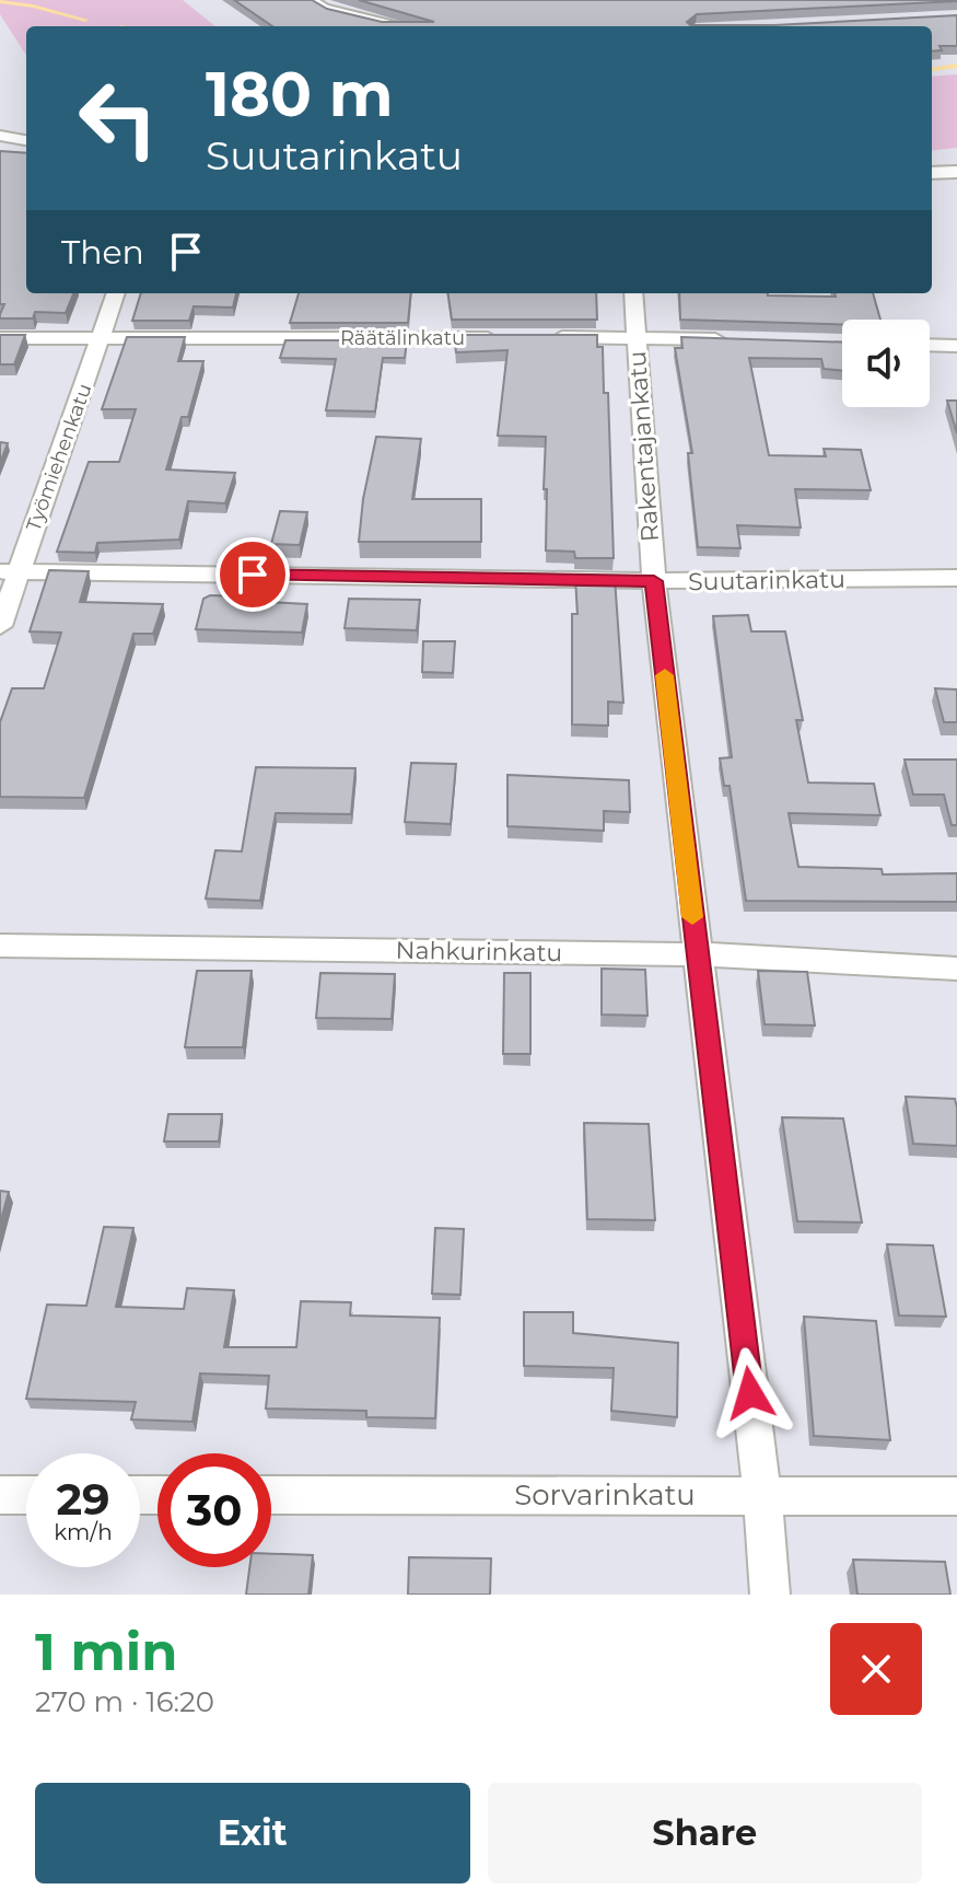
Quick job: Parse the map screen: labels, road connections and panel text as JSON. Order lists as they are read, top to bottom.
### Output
{
  "streets": {
    "street": [
      "Räätälinkatu",
      "Rakentajankatu",
      "Työmiehenkatu",
      "Suutarinkatu",
      "Nahkurinkatu",
      "Sorvarinkatu"
    ]
  },
  "crossings": [
    ["Räätälinkatu", "Työmiehenkatu"],
    ["Rakentajankatu", "Suutarinkatu"],
    ["Rakentajankatu", "Nahkurinkatu"],
    ["Rakentajankatu", "Sorvarinkatu"],
    ["Työmiehenkatu", "Suutarinkatu"]
  ],
  "page": {
    "turn": ["180 m", "Suutarinkatu"],
    "then": "Then",
    "speed": "29 km/h",
    "limit": "30",
    "heading": ["1 min", "270 m · 16:20"],
    "buttons": ["Exit", "Share"]
  }
}
